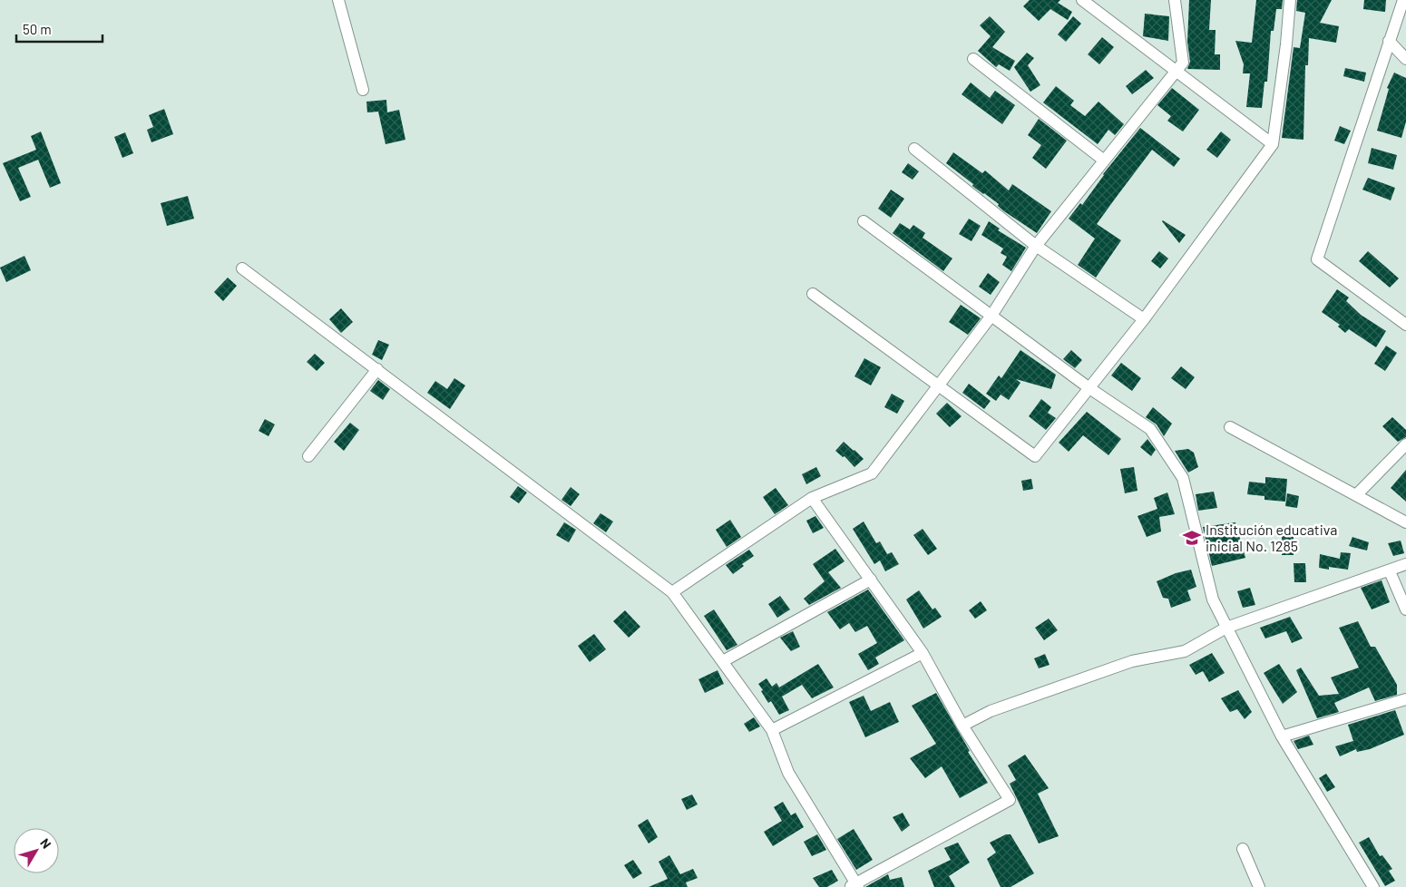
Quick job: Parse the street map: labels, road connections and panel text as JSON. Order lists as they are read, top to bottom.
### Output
{
  "places": {
    "school or university": ["Institución educativa inicial No. 1285"]
  },
  "scale_bar": "50 m",
  "north": "top right"
}
